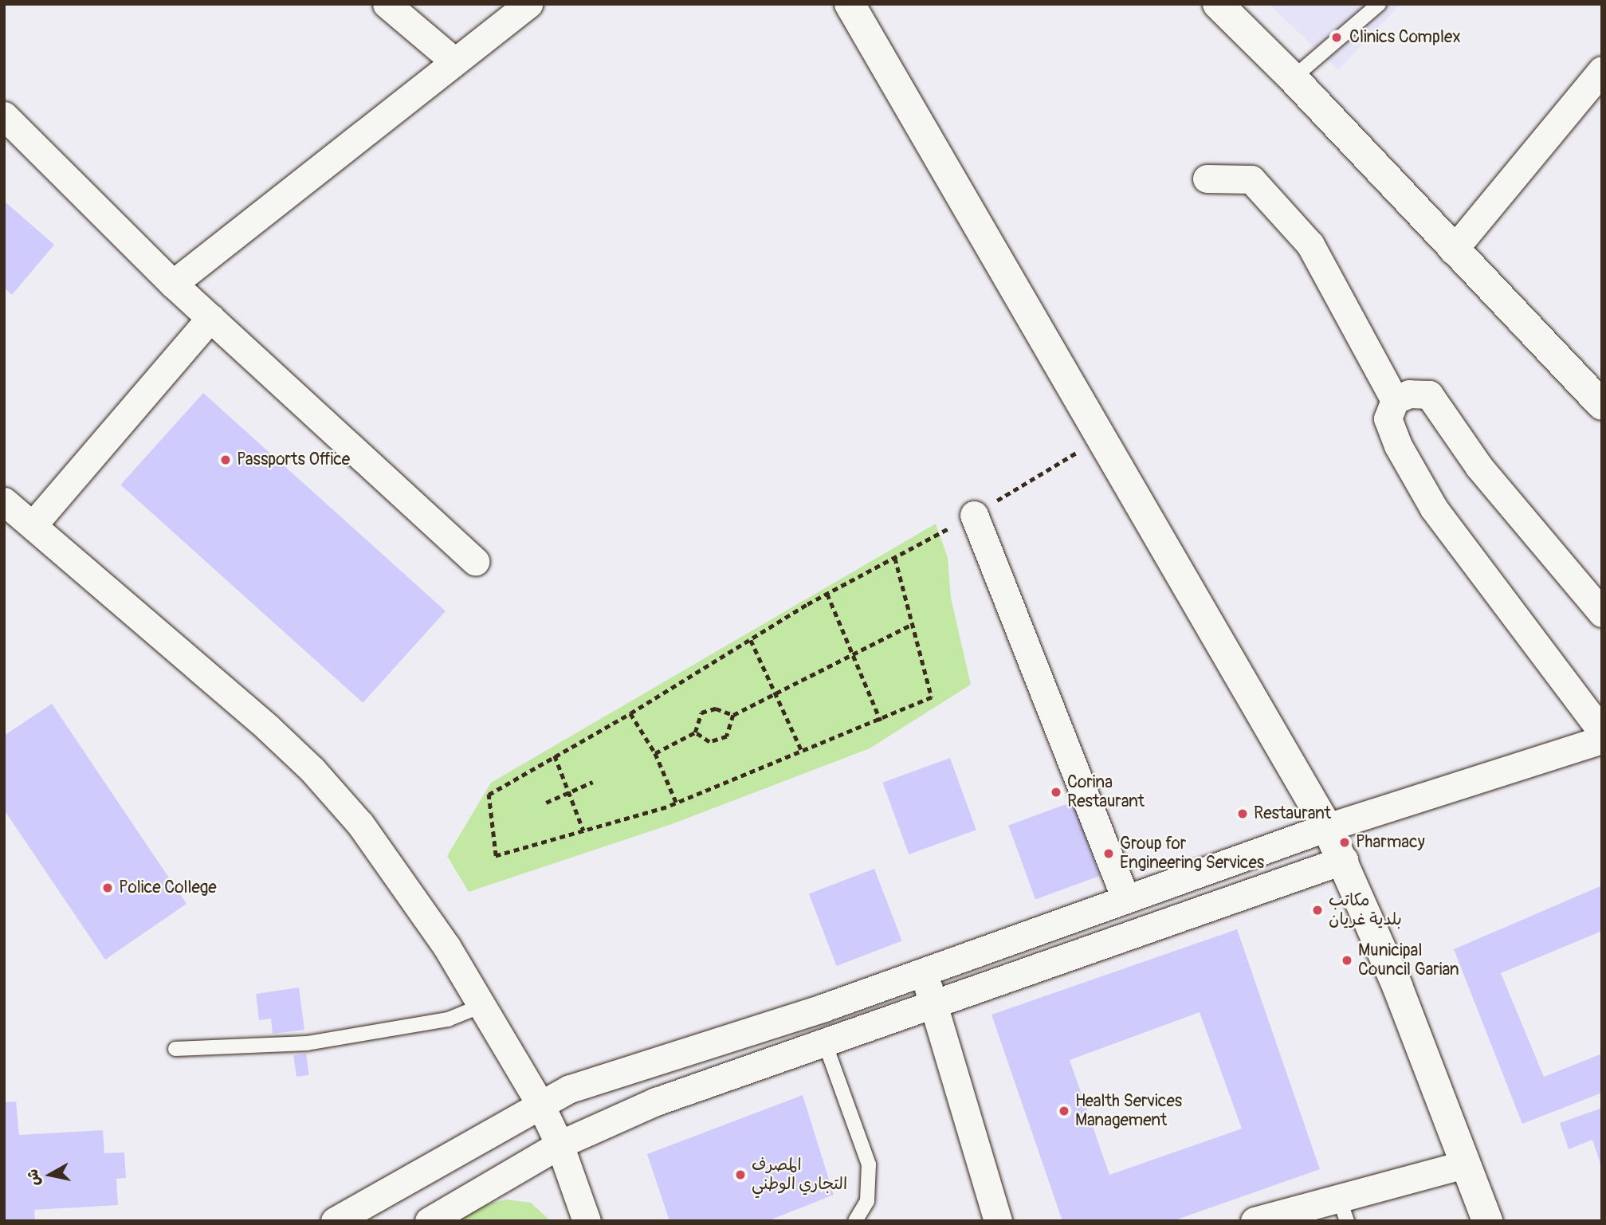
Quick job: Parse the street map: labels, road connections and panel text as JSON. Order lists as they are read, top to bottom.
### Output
{
  "places": [
    "Clinics Complex",
    "Passports Office",
    "Corina Restaurant",
    "Restaurant",
    "Pharmacy",
    "Group for Engineering Services",
    "Police College",
    "مكاتب بلدية غريان",
    "Municipal Council Garian",
    "Health Services Management",
    "المصرف التجاري الوطني"
  ],
  "north": "left"
}
